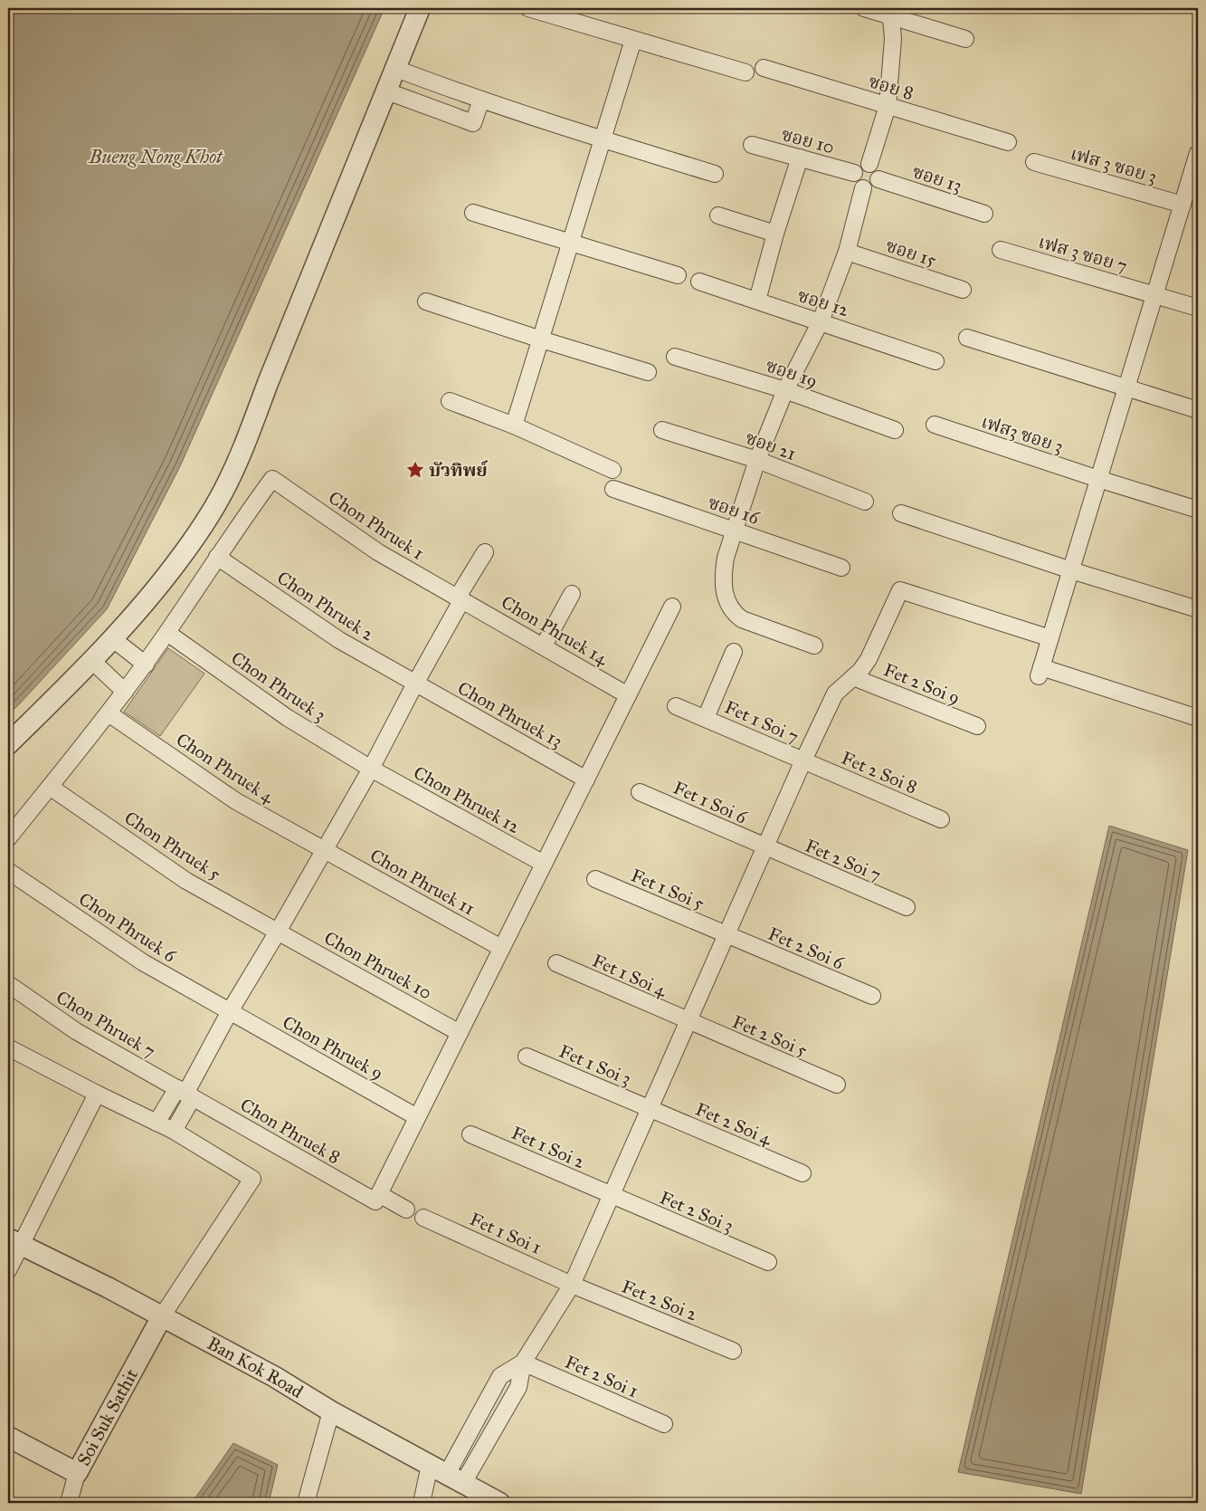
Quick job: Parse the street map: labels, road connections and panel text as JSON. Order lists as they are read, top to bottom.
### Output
{
  "streets": {
    "street": [
      "ซอย 8",
      "ซอย 10",
      "เฟส 3 ซอย 3",
      "ซอย 13",
      "ซอย 15",
      "เฟส 3 ซอย 7",
      "ซอย 12",
      "ซอย 19",
      "เฟส3 ซอย 3",
      "ซอย 21",
      "ซอย 16",
      "Chon Phruek 1",
      "Chon Phruek 2",
      "Chon Phruek 14",
      "Fet 2 Soi 9",
      "Chon Phruek 3",
      "Chon Phruek 13",
      "Fet 1 Soi 7",
      "Chon Phruek 4",
      "Fet 2 Soi 8",
      "Chon Phruek 12",
      "Fet 1 Soi 6",
      "Chon Phruek 5",
      "Fet 2 Soi 7",
      "Chon Phruek 11",
      "Fet 1 Soi 5",
      "Chon Phruek 6",
      "Fet 2 Soi 6",
      "Chon Phruek 10",
      "Fet 1 Soi 4",
      "Chon Phruek 7",
      "Fet 2 Soi 5",
      "Chon Phruek 9",
      "Fet 1 Soi 3",
      "Fet 2 Soi 4",
      "Chon Phruek 8",
      "Fet 1 Soi 2",
      "Fet 2 Soi 3",
      "Fet 1 Soi 1",
      "Fet 2 Soi 2",
      "Ban Kok Road",
      "Fet 2 Soi 1",
      "Soi Suk Sathit"
    ]
  },
  "crossings": [
    ["ซอย 10", "ซอย 13"],
    ["Chon Phruek 1", "Chon Phruek 2"],
    ["Chon Phruek 1", "Chon Phruek 14"],
    ["Chon Phruek 2", "Chon Phruek 13"],
    ["Chon Phruek 3", "Chon Phruek 12"],
    ["Fet 1 Soi 7", "Fet 2 Soi 8"],
    ["Chon Phruek 4", "Chon Phruek 11"],
    ["Fet 1 Soi 6", "Fet 2 Soi 7"],
    ["Chon Phruek 5", "Chon Phruek 10"],
    ["Fet 1 Soi 5", "Fet 2 Soi 6"],
    ["Chon Phruek 6", "Chon Phruek 9"],
    ["Fet 1 Soi 4", "Fet 2 Soi 5"],
    ["Chon Phruek 7", "Chon Phruek 8"],
    ["Fet 1 Soi 3", "Fet 2 Soi 4"],
    ["Fet 1 Soi 2", "Fet 2 Soi 3"],
    ["Fet 1 Soi 1", "Fet 2 Soi 2"],
    ["Ban Kok Road", "Soi Suk Sathit"]
  ],
  "water": ["Bueng Nong Khot"],
  "places": {
    "place": ["บัวทิพย์"]
  }
}
